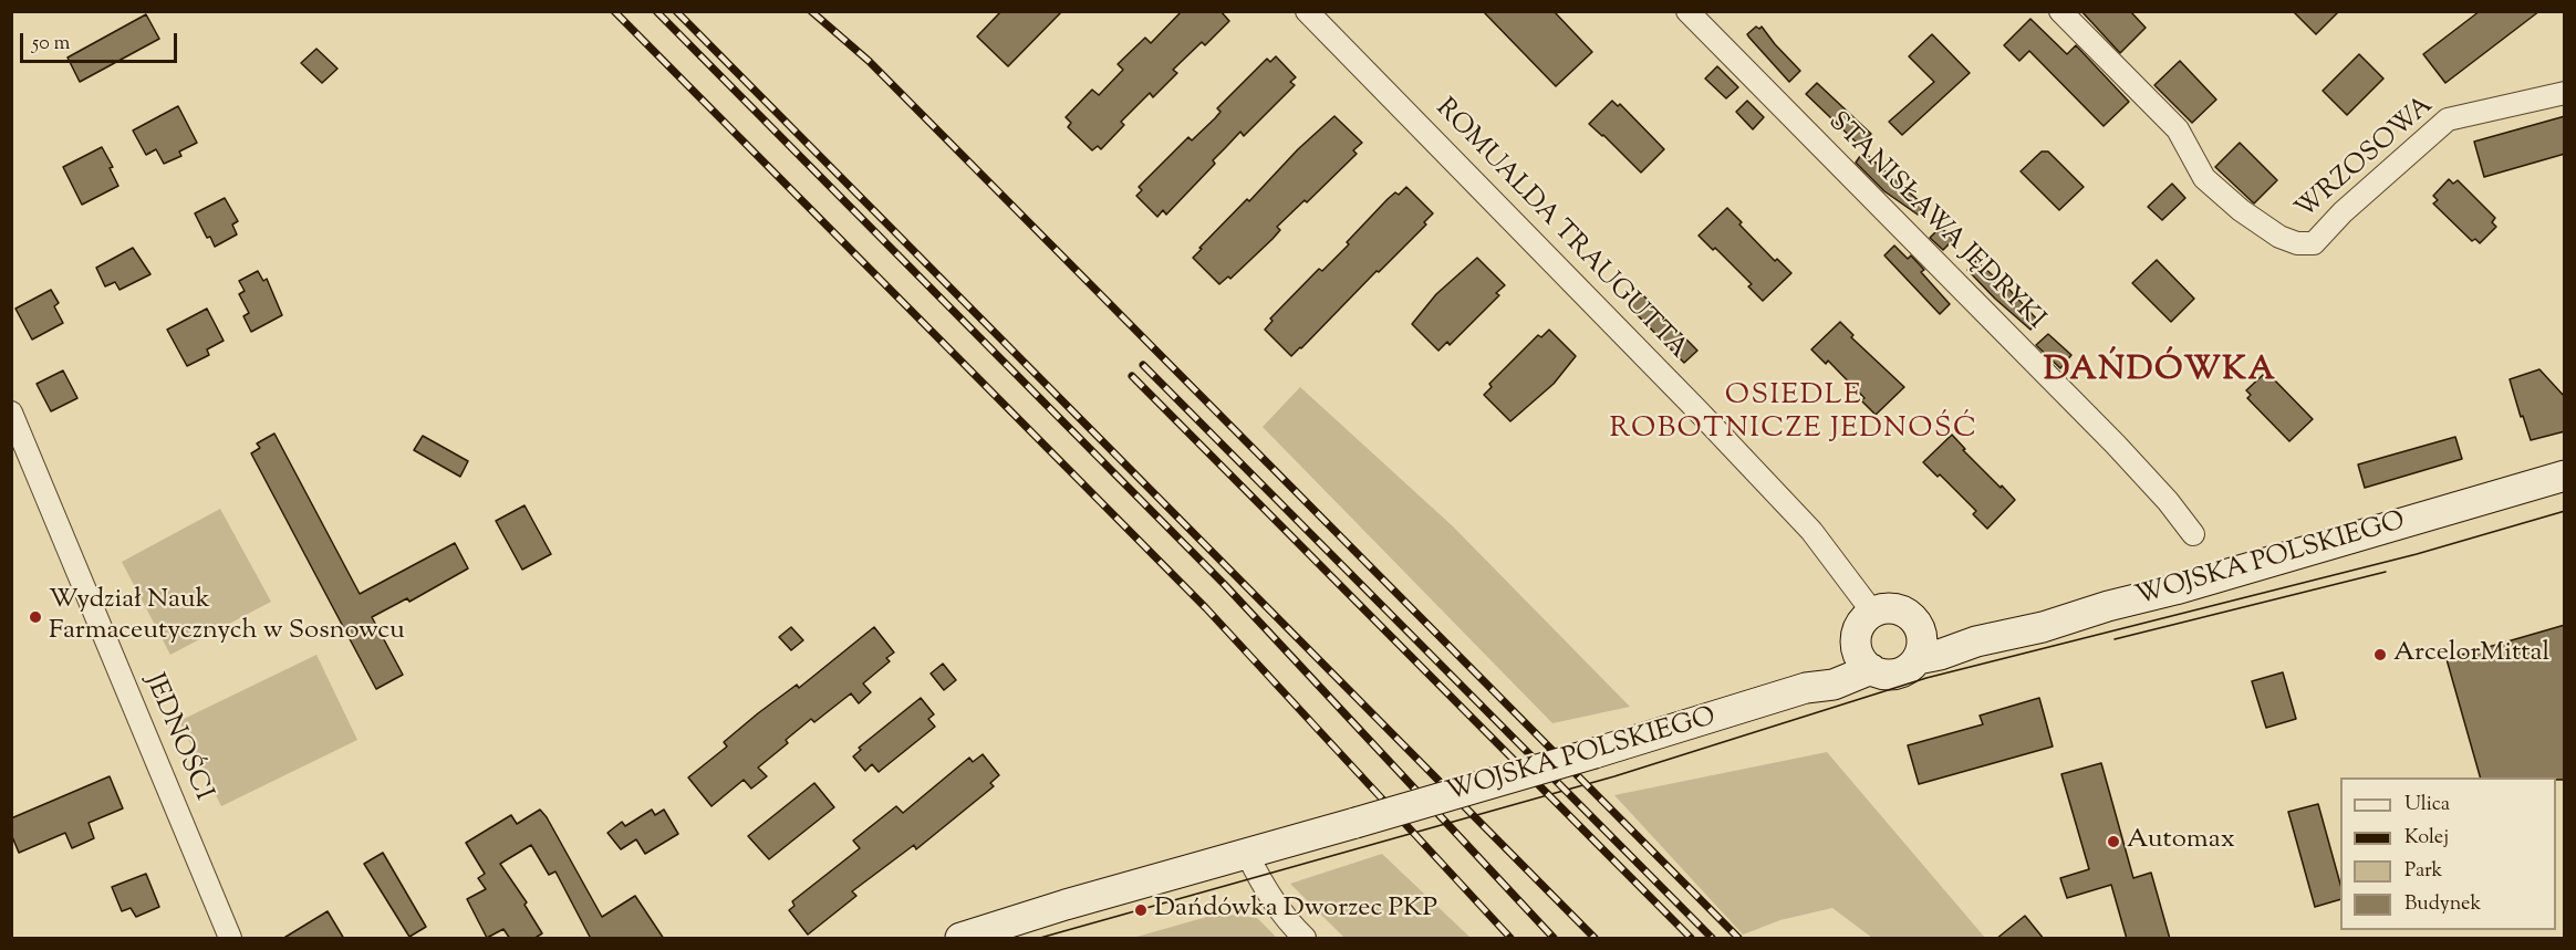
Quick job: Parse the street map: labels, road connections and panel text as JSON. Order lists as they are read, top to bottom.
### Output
{
  "streets": {
    "main road": ["WOJSKA POLSKIEGO"],
    "street": [
      "WRZOSOWA",
      "STANISŁAWA JĘDRYKI",
      "ROMUALDA TRAUGUTTA",
      "JEDNOŚCI"
    ]
  },
  "crossings": [
    ["ROMUALDA TRAUGUTTA", "WOJSKA POLSKIEGO"]
  ],
  "districts": ["DAŃDÓWKA", "OSIEDLE ROBOTNICZE JEDNOŚĆ"],
  "places": [
    "Wydział Nauk Farmaceutycznych w Sosnowcu",
    "ArcelorMittal",
    "Automax",
    "Dańdówka Dworzec PKP"
  ],
  "legend": [
    "Ulica",
    "Kolej",
    "Park",
    "Budynek"
  ],
  "scale_bar": "50 m"
}
